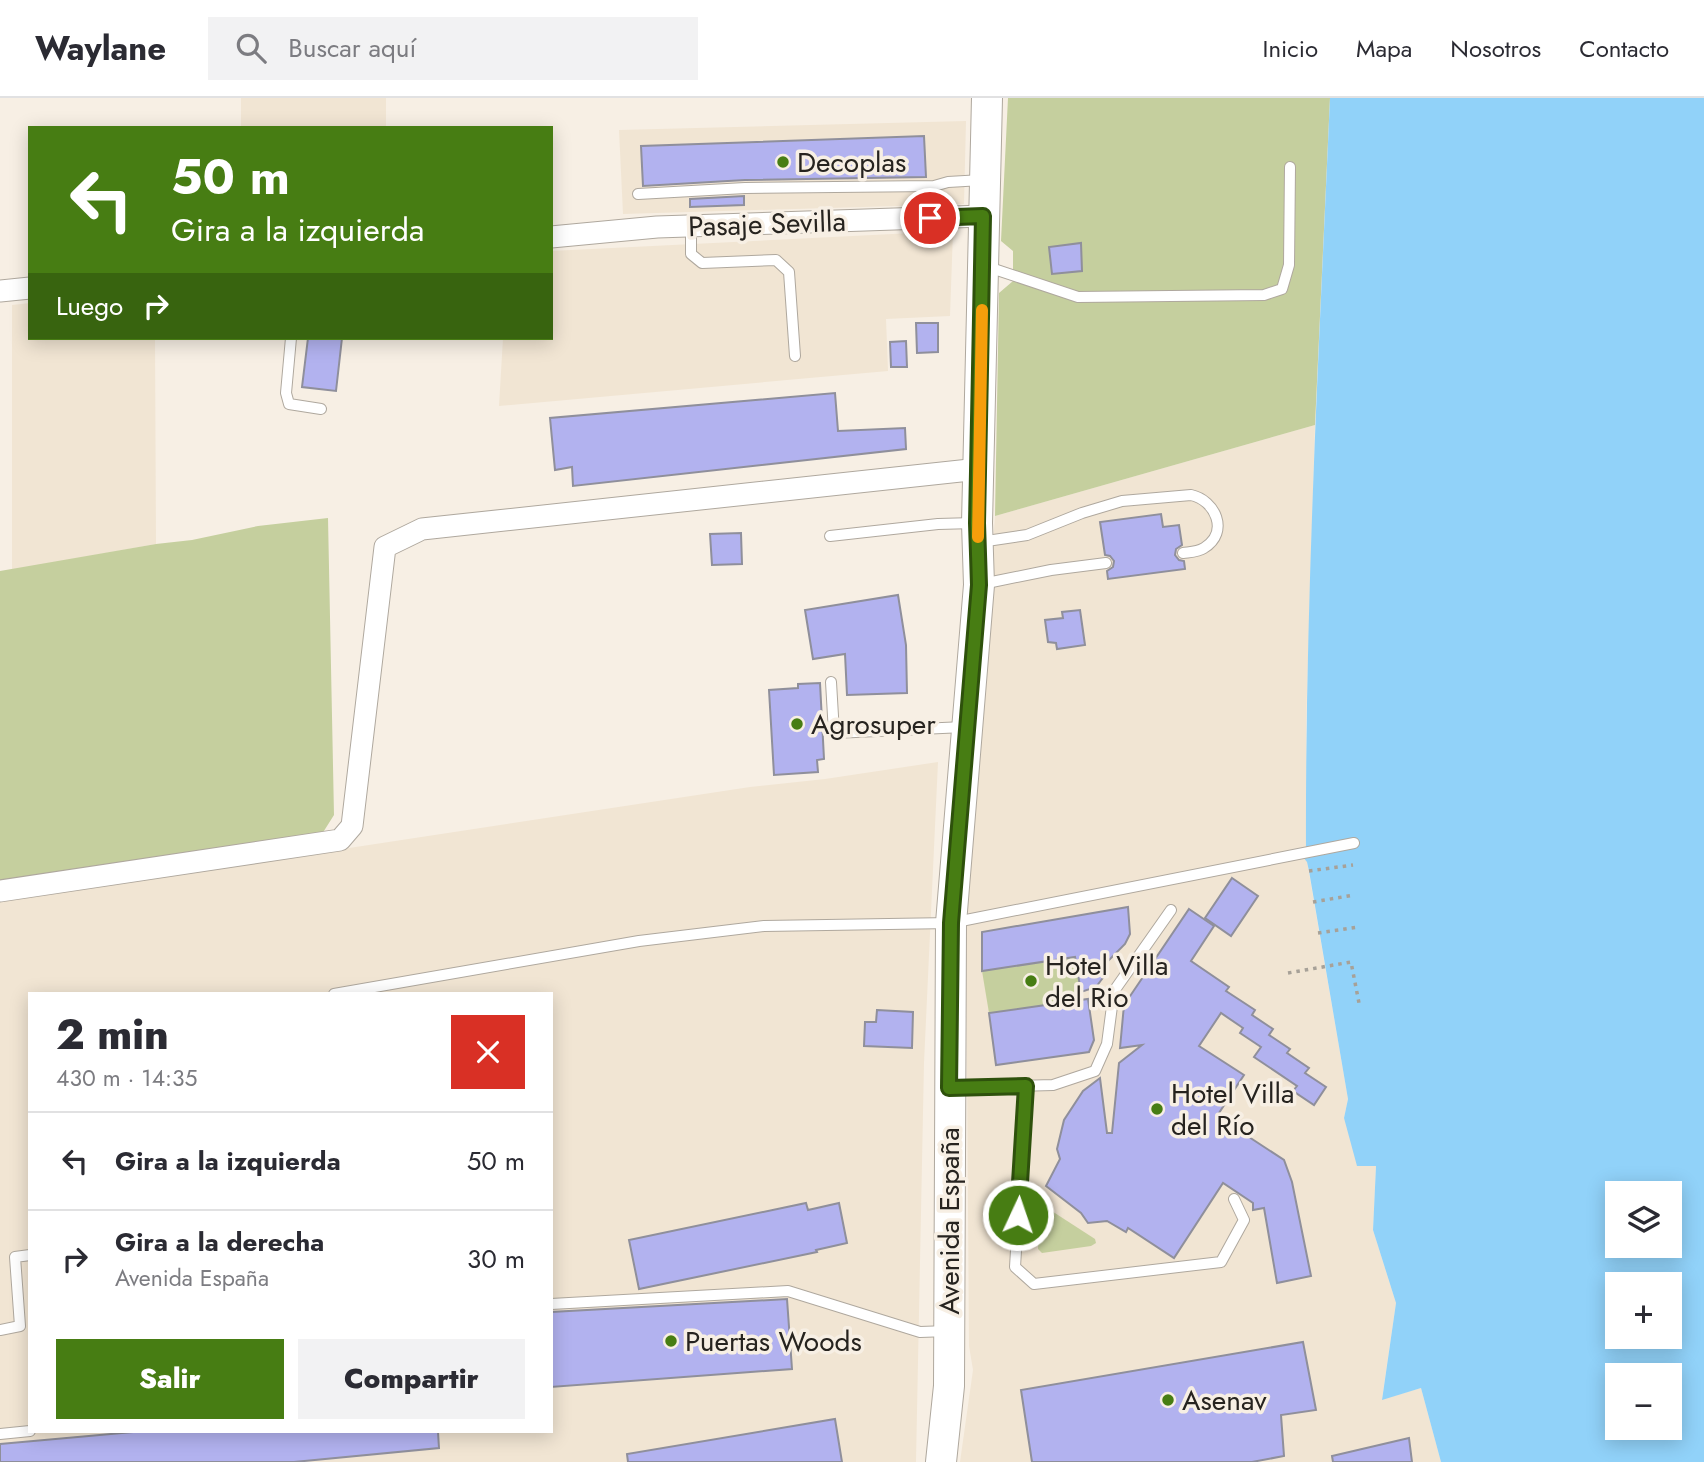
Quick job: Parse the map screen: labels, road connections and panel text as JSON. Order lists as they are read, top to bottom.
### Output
{
  "streets": {
    "main road": ["Avenida España"],
    "street": ["Pasaje Sevilla"]
  },
  "crossings": [
    ["Pasaje Sevilla", "Avenida España"]
  ],
  "places": [
    "Decoplas",
    "Agrosuper",
    "Hotel Villa del Rio",
    "Hotel Villa del Río",
    "Puertas Woods",
    "Asenav"
  ],
  "page": {
    "header": "Waylane",
    "search": "Buscar aquí",
    "nav": [
      "Inicio",
      "Mapa",
      "Nosotros",
      "Contacto"
    ],
    "turn": ["50 m", "Gira a la izquierda"],
    "then": "Luego",
    "heading": ["2 min", "430 m · 14:35"],
    "list": [
      {
        "name": "Gira a la izquierda",
        "value": "50 m"
      },
      {
        "name": "Gira a la derecha",
        "note": "Avenida España",
        "value": "30 m"
      }
    ],
    "map_buttons": ["+", "−"],
    "buttons": ["Salir", "Compartir"]
  }
}
